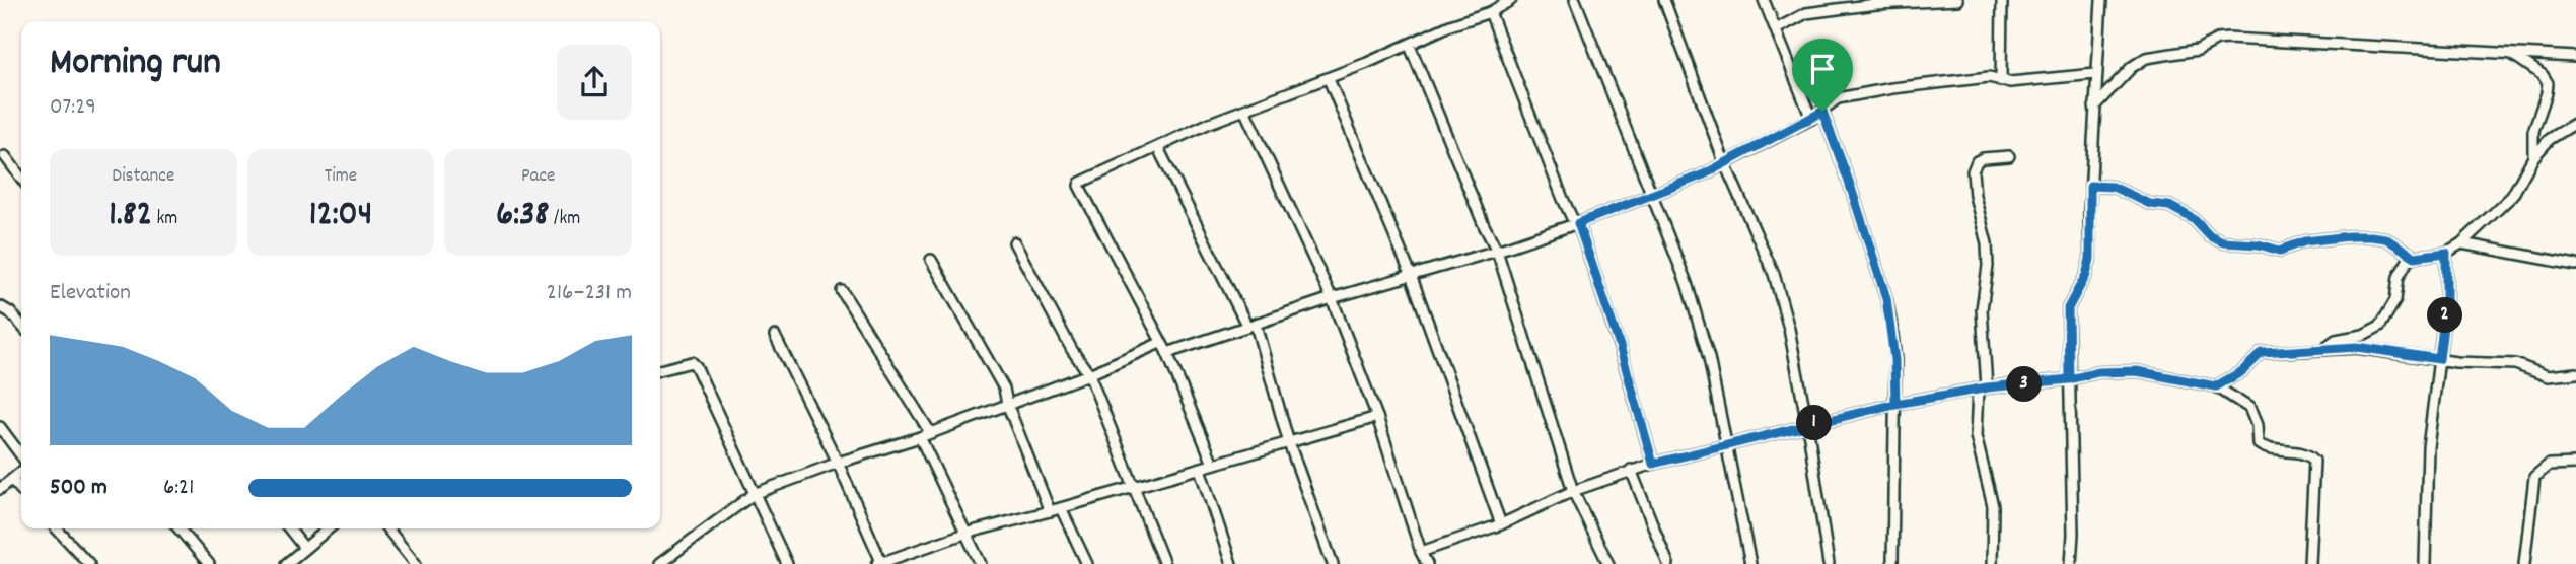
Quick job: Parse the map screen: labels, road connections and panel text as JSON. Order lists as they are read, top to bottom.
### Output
{
  "page": {
    "heading": ["Morning run", "07:29"],
    "stats": [
      ["Distance", "1.82 km"],
      ["Time", "12:04"],
      ["Pace", "6:38 /km"]
    ],
    "chart": ["Elevation", "216–231 m"],
    "pins": ["2", "3", "1"],
    "list": [
      {
        "name": "500 m",
        "note": "6:21"
      }
    ]
  }
}
